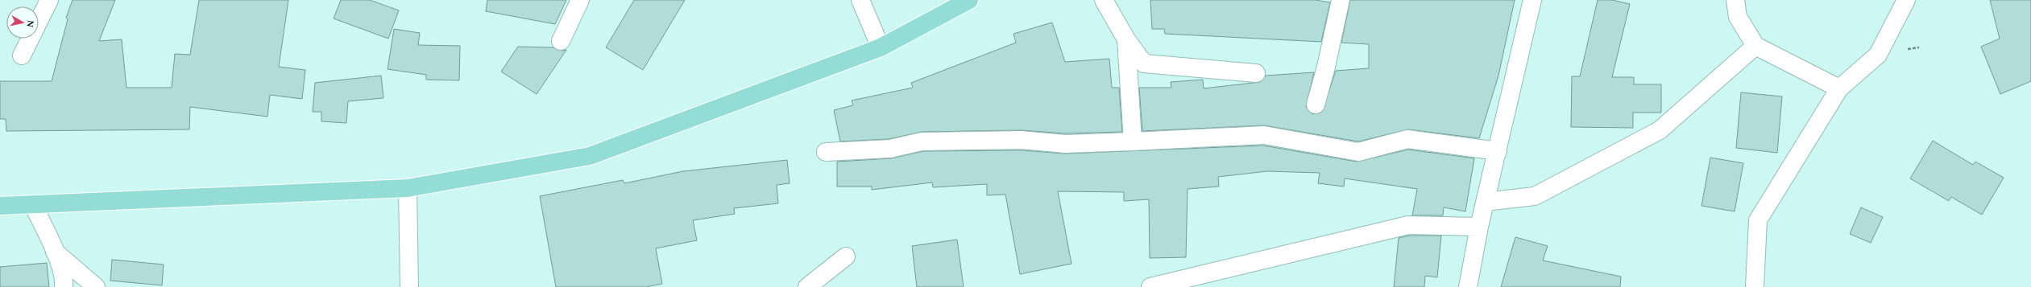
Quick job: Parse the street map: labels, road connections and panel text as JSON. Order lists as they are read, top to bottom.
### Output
{
  "north": "right"
}
